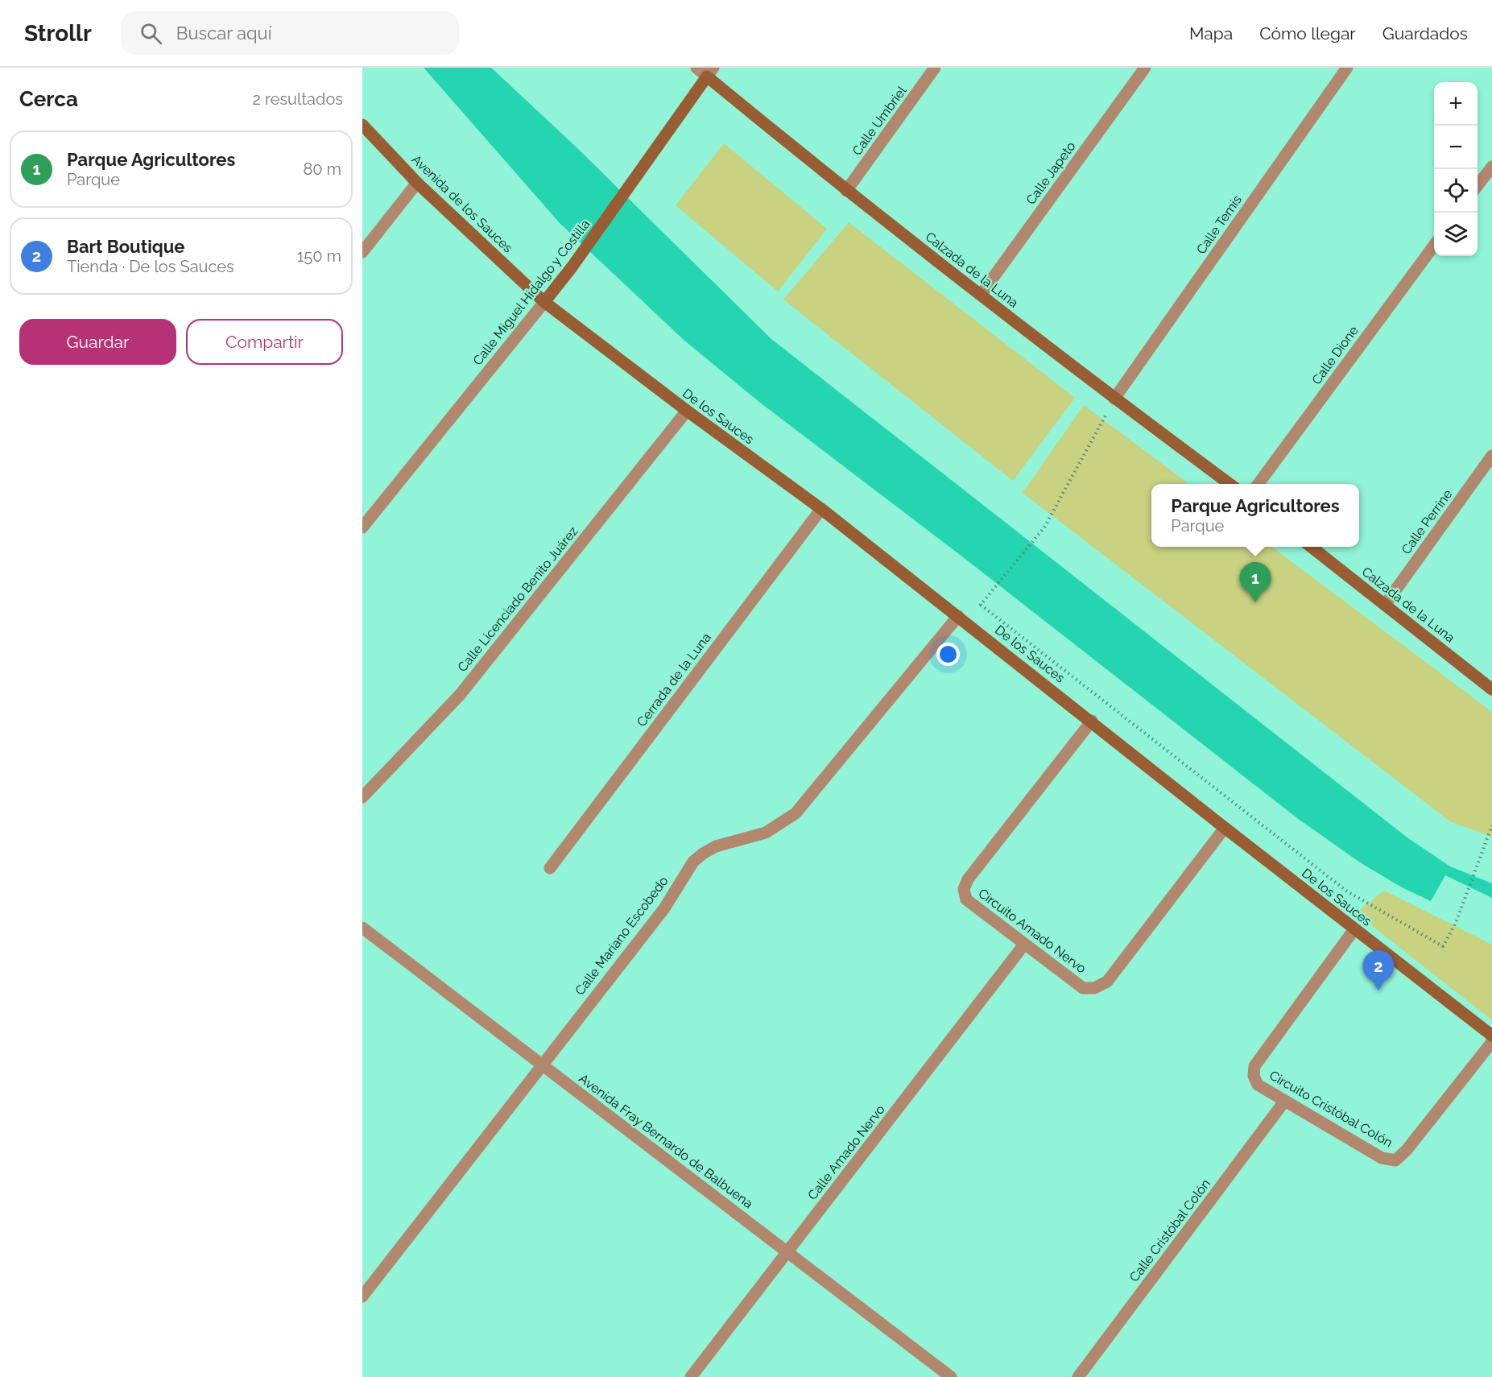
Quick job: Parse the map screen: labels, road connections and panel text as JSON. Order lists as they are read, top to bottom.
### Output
{
  "streets": {
    "main road": [
      "Avenida de los Sauces",
      "Calzada de la Luna",
      "Calle Miguel Hidalgo y Costilla",
      "De los Sauces"
    ],
    "street": [
      "Calle Umbriel",
      "Calle Japeto",
      "Calle Temis",
      "Calle Dione",
      "Calle Perrine",
      "Calle Licenciado Benito Juárez",
      "Cerrada de la Luna",
      "Circuito Amado Nervo",
      "Calle Mariano Escobedo",
      "Circuito Cristóbal Colón",
      "Avenida Fray Bernardo de Balbuena",
      "Calle Amado Nervo",
      "Calle Cristóbal Colón"
    ]
  },
  "crossings": [
    ["Calle Umbriel", "Calzada de la Luna"],
    ["Calle Japeto", "Calzada de la Luna"],
    ["Avenida de los Sauces", "Calle Miguel Hidalgo y Costilla"],
    ["Avenida de los Sauces", "De los Sauces"],
    ["Calle Temis", "Calzada de la Luna"],
    ["Calzada de la Luna", "Calle Miguel Hidalgo y Costilla"],
    ["Calzada de la Luna", "Calle Perrine"],
    ["Calle Miguel Hidalgo y Costilla", "De los Sauces"],
    ["De los Sauces", "Calle Licenciado Benito Juárez"],
    ["De los Sauces", "Cerrada de la Luna"],
    ["De los Sauces", "Circuito Amado Nervo"],
    ["De los Sauces", "Calle Mariano Escobedo"],
    ["De los Sauces", "Circuito Cristóbal Colón"],
    ["Circuito Amado Nervo", "Calle Amado Nervo"],
    ["Calle Mariano Escobedo", "Avenida Fray Bernardo de Balbuena"],
    ["Circuito Cristóbal Colón", "Calle Cristóbal Colón"],
    ["Avenida Fray Bernardo de Balbuena", "Calle Amado Nervo"]
  ],
  "page": {
    "header": "Strollr",
    "search": "Buscar aquí",
    "nav": ["Mapa", "Cómo llegar", "Guardados"],
    "heading": ["Cerca", "2 resultados"],
    "map_buttons": ["+", "−"],
    "list": [
      {
        "mark": "1",
        "name": "Parque Agricultores",
        "note": "Parque",
        "value": "80 m"
      },
      {
        "mark": "2",
        "name": "Bart Boutique",
        "note": "Tienda · De los Sauces",
        "value": "150 m"
      }
    ],
    "buttons": ["Guardar", "Compartir"],
    "popup": ["Parque Agricultores", "Parque"],
    "pins": ["1", "2"]
  }
}
